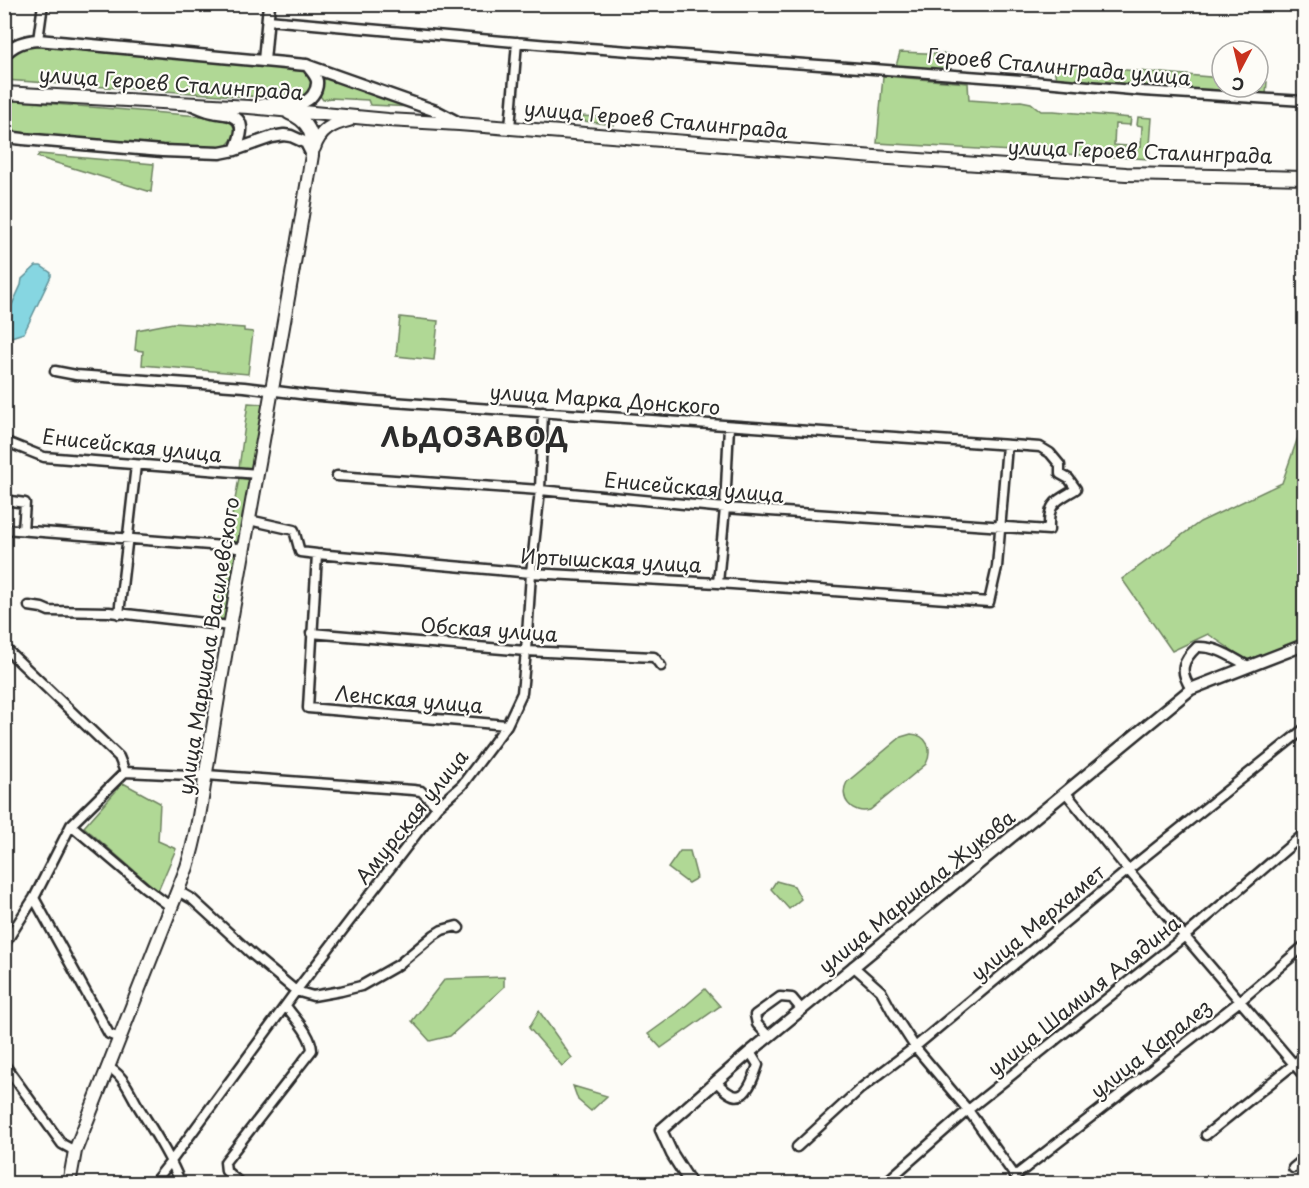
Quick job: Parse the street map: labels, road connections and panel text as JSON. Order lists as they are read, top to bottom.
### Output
{
  "streets": {
    "main road": ["улица Героев Сталинграда", "улица Маршала Василевского"],
    "street": [
      "Героев Сталинграда улица",
      "улица Марка Донского",
      "Енисейская улица",
      "Иртышская улица",
      "Обская улица",
      "Ленская улица",
      "Амурская улица",
      "улица Маршала Жукова",
      "улица Мерхамет",
      "улица Шамиля Алядина",
      "улица Каралез"
    ]
  },
  "crossings": [
    ["улица Героев Сталинграда", "улица Маршала Василевского"],
    ["улица Марка Донского", "Енисейская улица"],
    ["улица Марка Донского", "улица Маршала Василевского"],
    ["улица Марка Донского", "Амурская улица"],
    ["Енисейская улица", "Иртышская улица"],
    ["Енисейская улица", "улица Маршала Василевского"],
    ["Енисейская улица", "Амурская улица"],
    ["Иртышская улица", "Амурская улица"],
    ["Обская улица", "Ленская улица"],
    ["Обская улица", "Амурская улица"],
    ["Ленская улица", "Амурская улица"],
    ["улица Шамиля Алядина", "улица Каралез"]
  ],
  "districts": ["ЛЬДОЗАВОД"],
  "north": "bottom"
}
